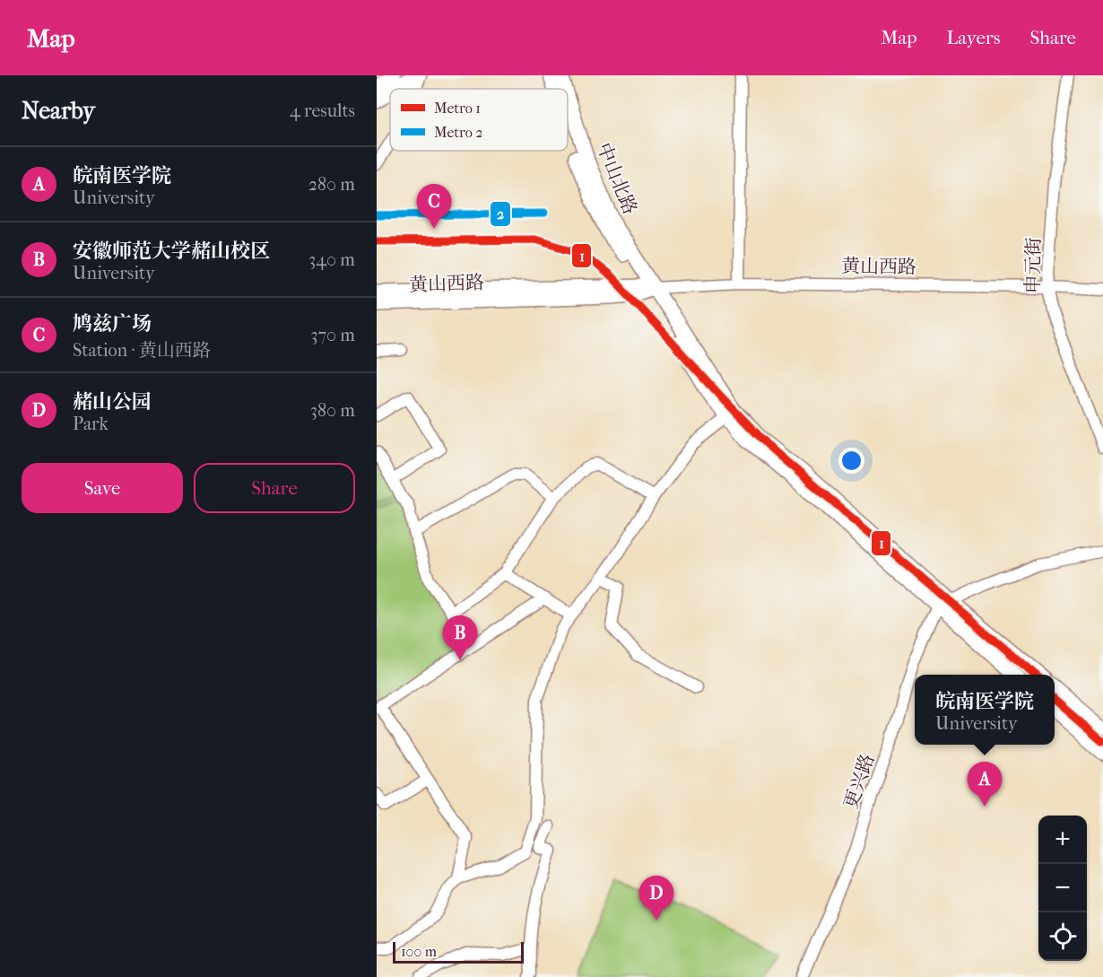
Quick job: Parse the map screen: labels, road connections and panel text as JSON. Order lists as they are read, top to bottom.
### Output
{
  "streets": {
    "main road": ["中山北路", "黄山西路"],
    "street": ["申元街", "更兴路"]
  },
  "crossings": [
    ["中山北路", "黄山西路"],
    ["中山北路", "更兴路"],
    ["申元街", "黄山西路"]
  ],
  "lines": ["metro line 2", "metro line 1"],
  "legend": ["Metro 1", "Metro 2"],
  "scale_bar": "100 m",
  "page": {
    "header": "Map",
    "nav": ["Map", "Layers", "Share"],
    "heading": ["Nearby", "4 results"],
    "list": [
      {
        "mark": "A",
        "name": "皖南医学院",
        "note": "University",
        "value": "280 m"
      },
      {
        "mark": "B",
        "name": "安徽师范大学赭山校区",
        "note": "University",
        "value": "340 m"
      },
      {
        "mark": "C",
        "name": "鸠兹广场",
        "note": "Station · 黄山西路",
        "value": "370 m"
      },
      {
        "mark": "D",
        "name": "赭山公园",
        "note": "Park",
        "value": "380 m"
      }
    ],
    "pins": [
      "C",
      "B",
      "A",
      "D"
    ],
    "buttons": ["Save", "Share"],
    "popup": ["皖南医学院", "University"],
    "map_buttons": ["+", "−"],
    "scale": "100 m"
  }
}
